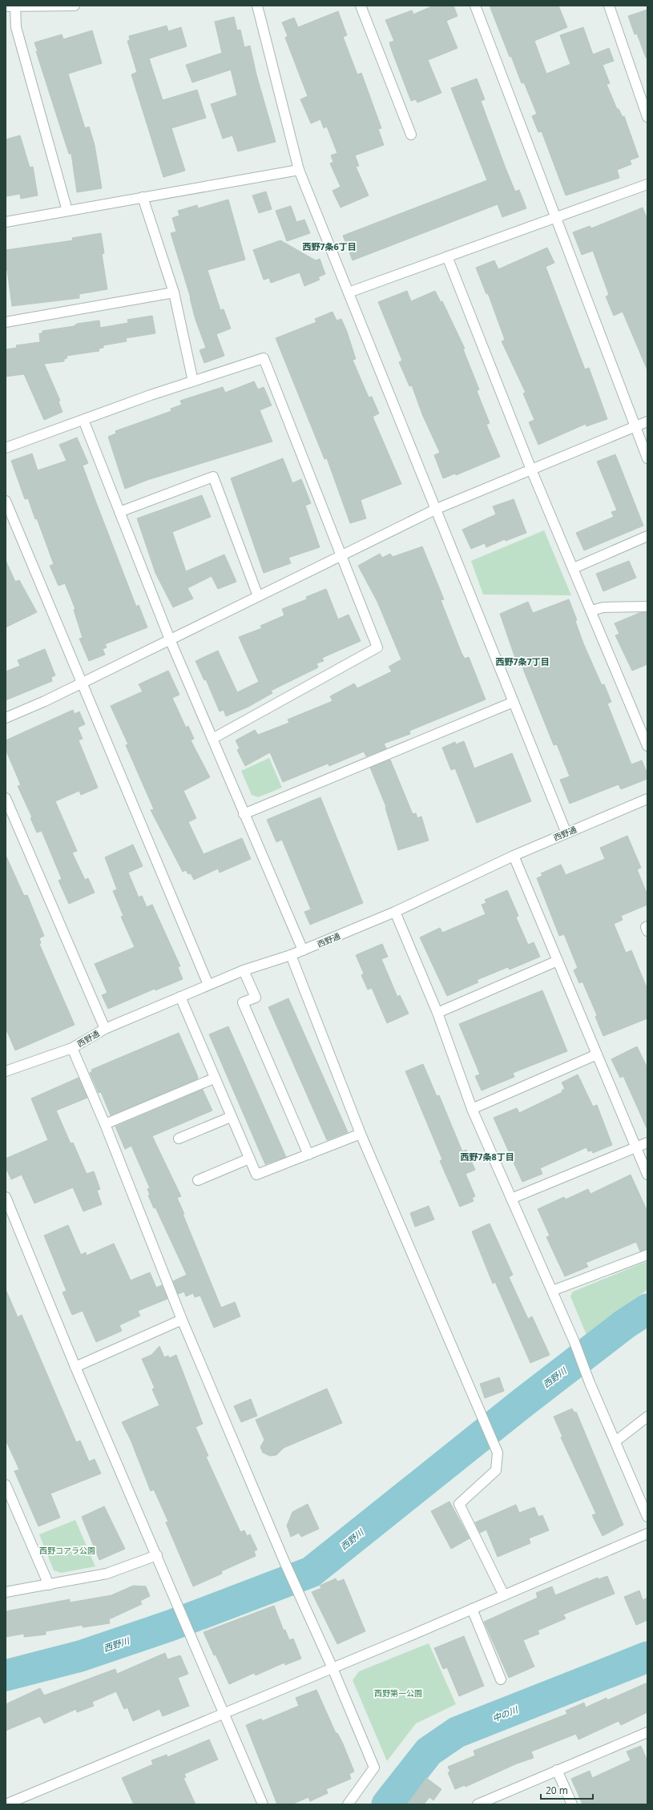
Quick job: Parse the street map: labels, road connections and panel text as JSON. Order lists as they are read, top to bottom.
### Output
{
  "streets": {
    "street": ["西野通"]
  },
  "districts": ["西野7条6丁目", "西野7条7丁目", "西野7条8丁目"],
  "water": ["西野川", "中の川"],
  "parks": ["西野コアラ公園", "西野第一公園"],
  "scale_bar": "20 m"
}
